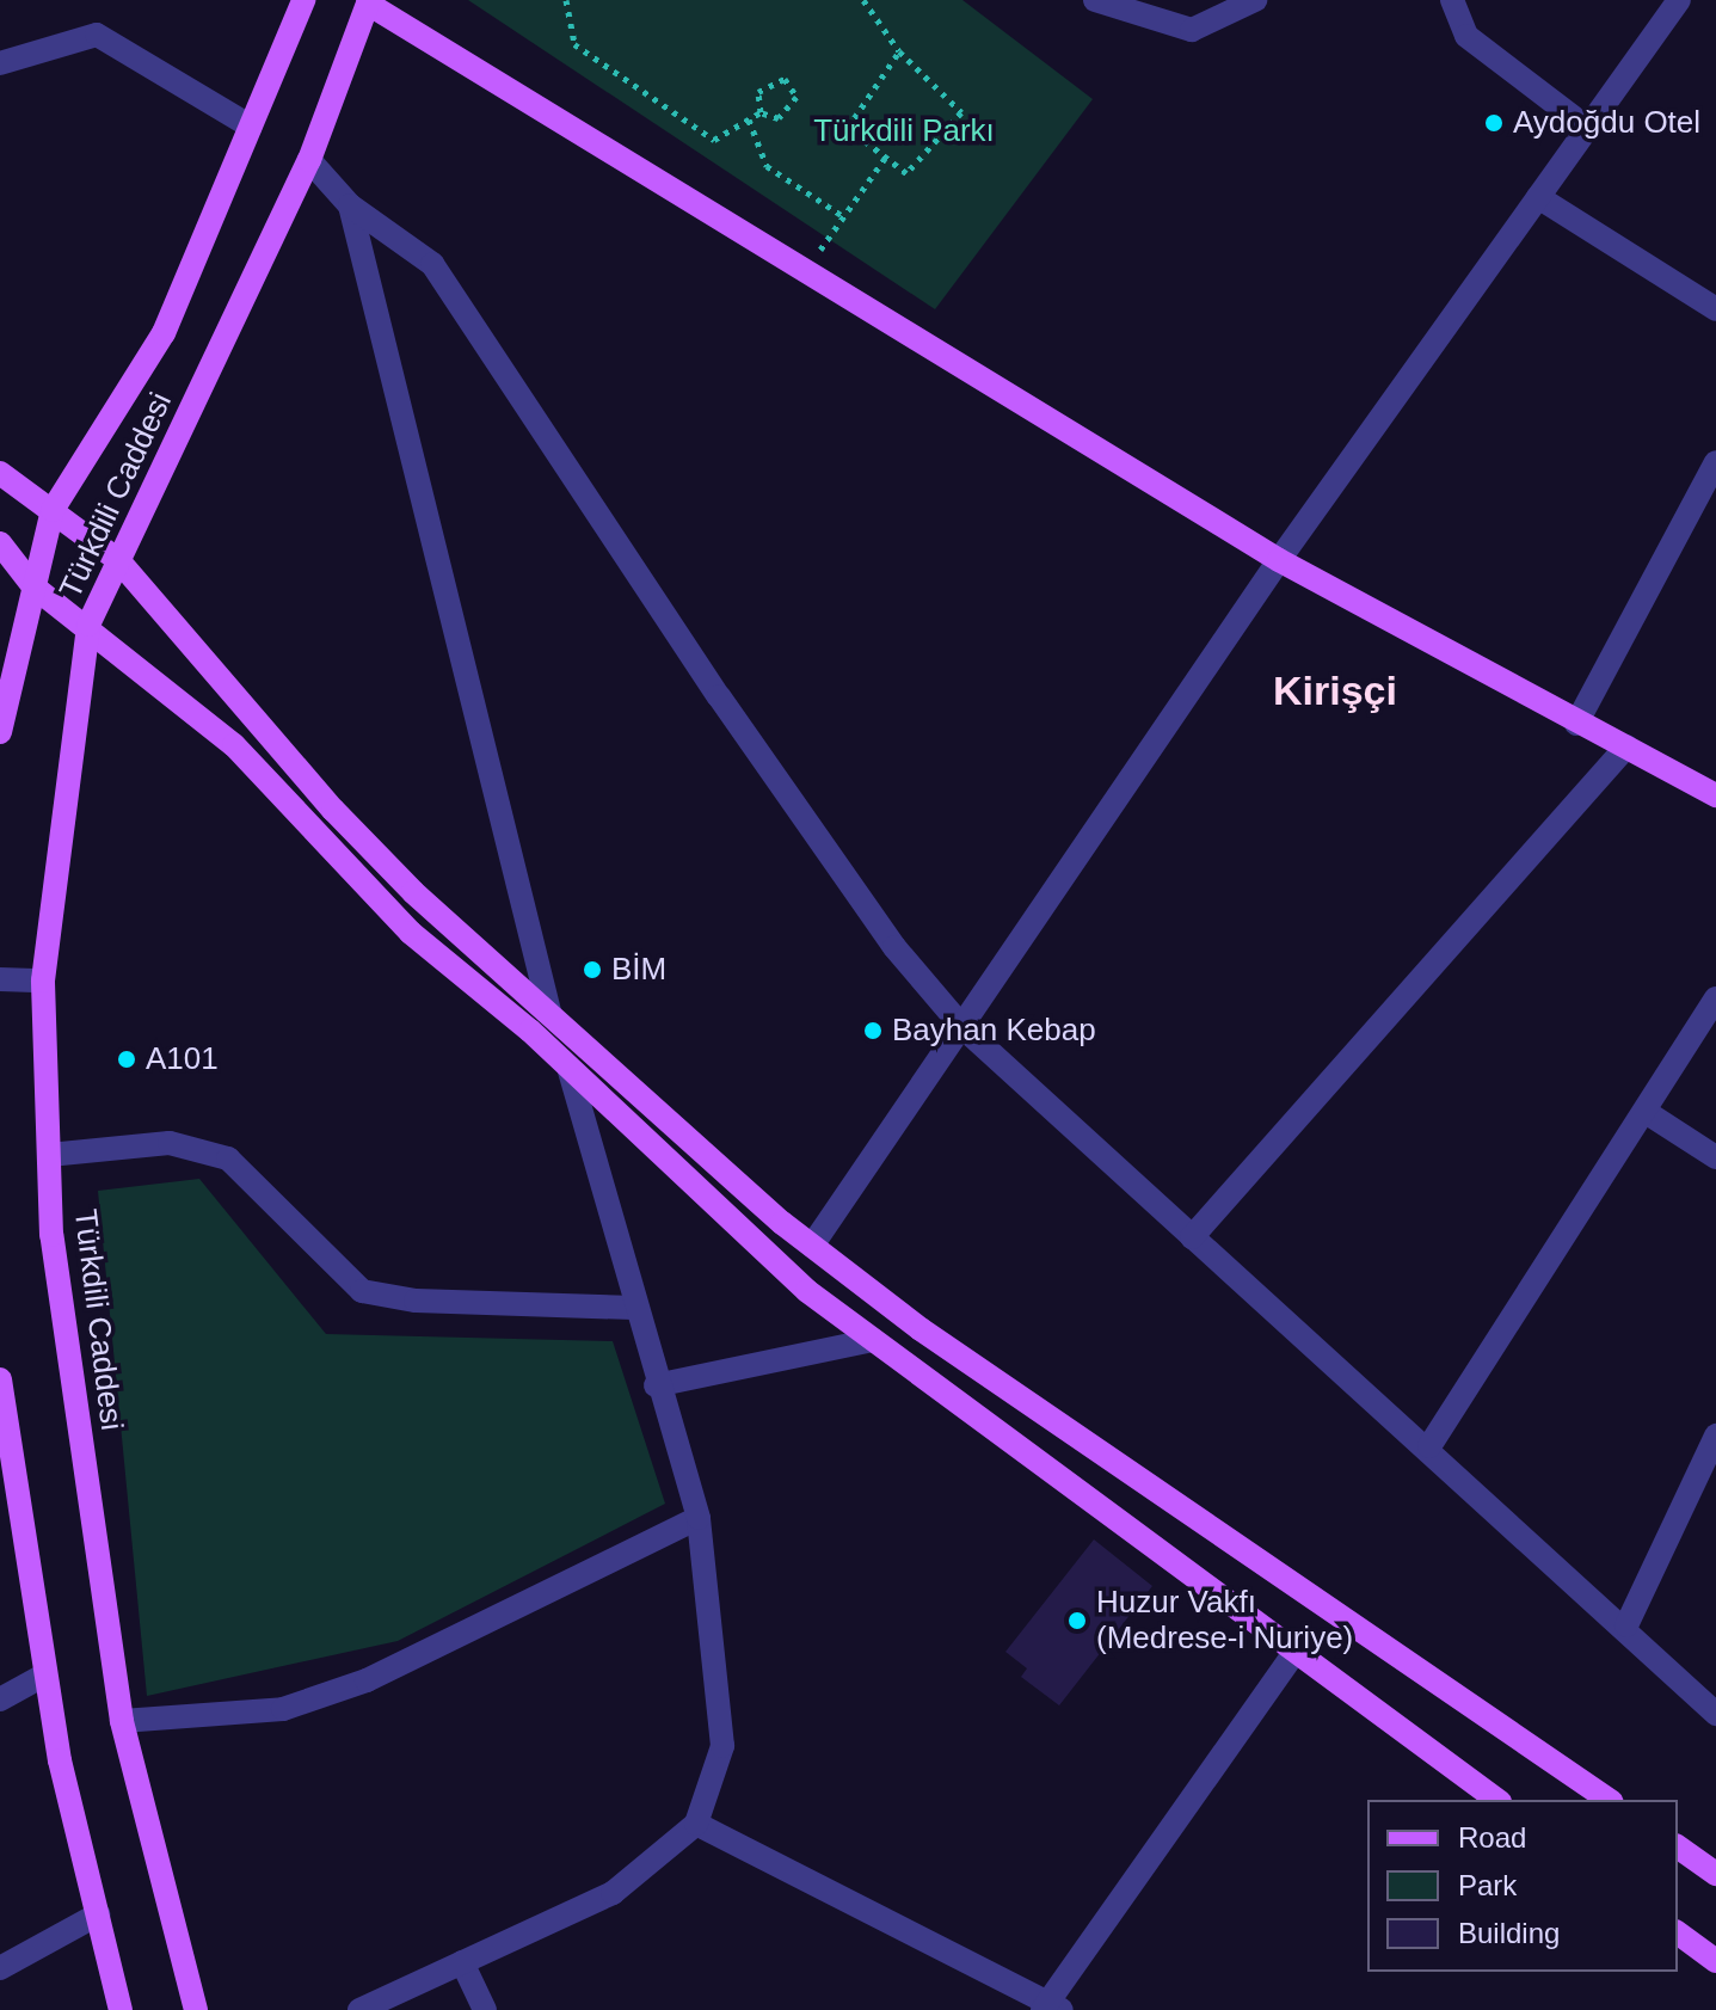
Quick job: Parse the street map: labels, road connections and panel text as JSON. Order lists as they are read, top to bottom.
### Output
{
  "streets": {
    "main road": ["Türkdili Caddesi"]
  },
  "districts": ["Kirişçi"],
  "parks": ["Türkdili Parkı"],
  "places": [
    "Aydoğdu Otel",
    "BİM",
    "Bayhan Kebap",
    "A101",
    "Huzur Vakfı (Medrese-i Nuriye)"
  ],
  "legend": ["Road", "Park", "Building"]
}
